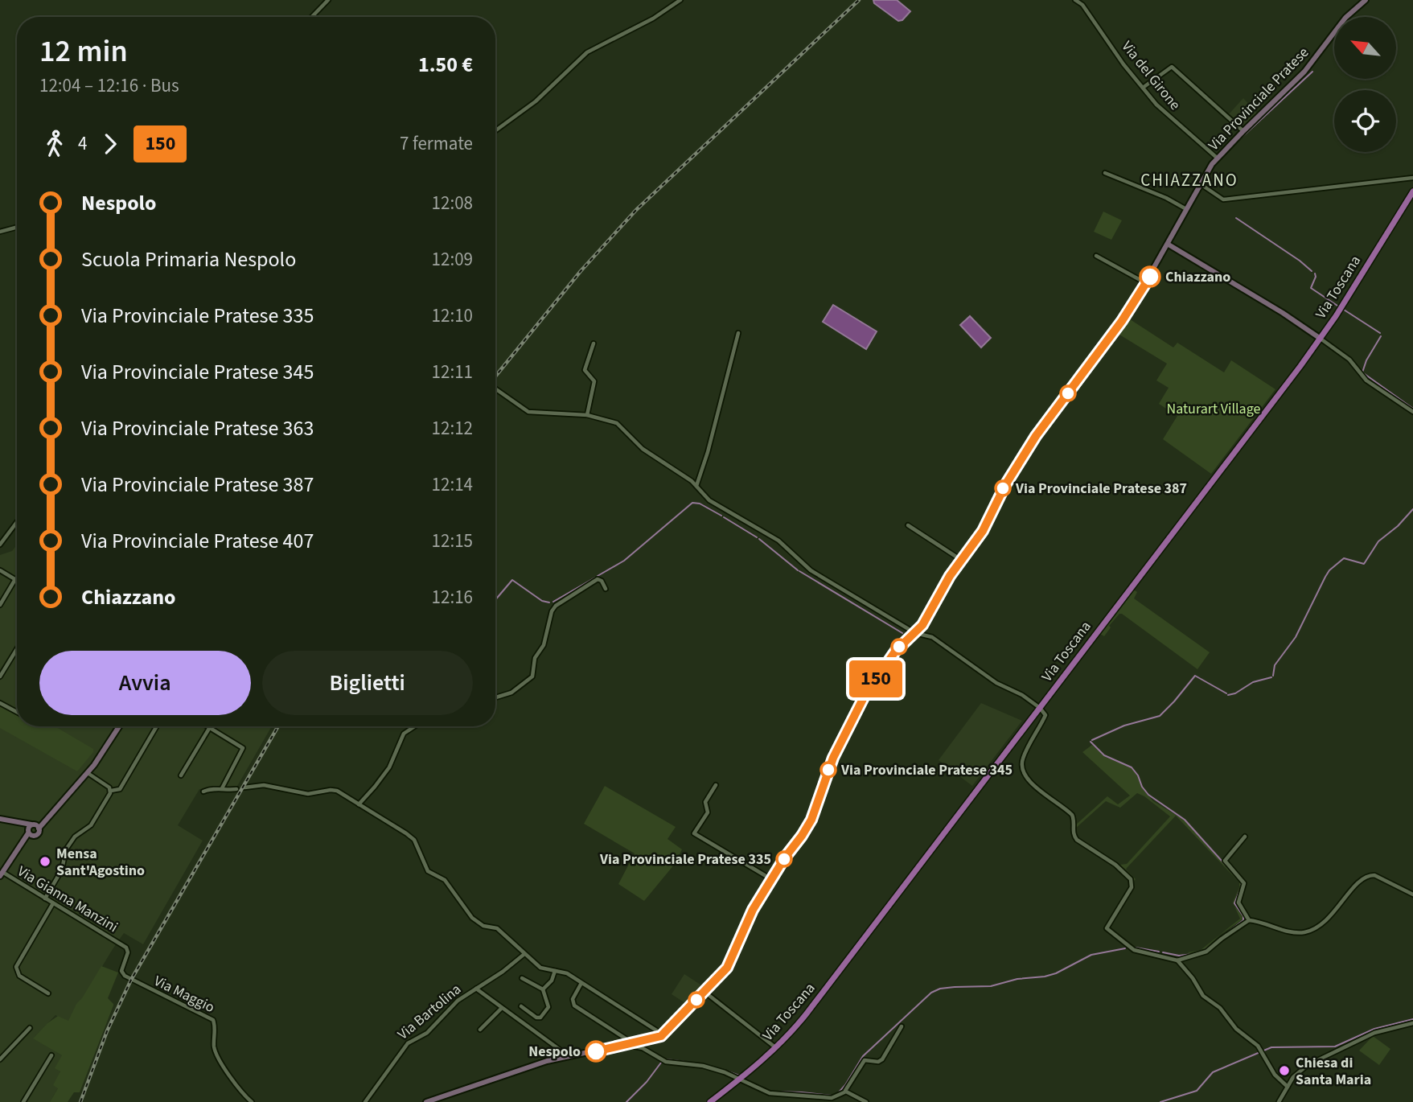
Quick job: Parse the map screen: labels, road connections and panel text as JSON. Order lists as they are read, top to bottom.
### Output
{
  "streets": {
    "main road": ["Via Toscana"],
    "street": [
      "Via del Girone",
      "Via Provinciale Pratese",
      "Via Gianna Manzini",
      "Via Maggio",
      "Via Bartolina"
    ]
  },
  "crossings": [
    ["Via del Girone", "Via Provinciale Pratese"],
    ["Via Gianna Manzini", "Via Maggio"]
  ],
  "districts": ["CHIAZZANO"],
  "parks": ["Naturart Village"],
  "places": [
    "Chiazzano",
    "Via Provinciale Pratese 387",
    "Via Provinciale Pratese 345",
    "Via Provinciale Pratese 335",
    "Mensa Sant'Agostino",
    "Nespolo",
    "Chiesa di Santa Maria"
  ],
  "lines": ["bus line 150"],
  "north": "top left",
  "page": {
    "on_map": "150",
    "heading": ["12 min", "12:04 – 12:16 · Bus", "1.50 €"],
    "legs": ["4", "150", "7 fermate"],
    "list": [
      {
        "name": "Nespolo",
        "value": "12:08"
      },
      {
        "name": "Scuola Primaria Nespolo",
        "value": "12:09"
      },
      {
        "name": "Via Provinciale Pratese 335",
        "value": "12:10"
      },
      {
        "name": "Via Provinciale Pratese 345",
        "value": "12:11"
      },
      {
        "name": "Via Provinciale Pratese 363",
        "value": "12:12"
      },
      {
        "name": "Via Provinciale Pratese 387",
        "value": "12:14"
      },
      {
        "name": "Via Provinciale Pratese 407",
        "value": "12:15"
      },
      {
        "name": "Chiazzano",
        "value": "12:16"
      }
    ],
    "buttons": ["Avvia", "Biglietti"]
  }
}
